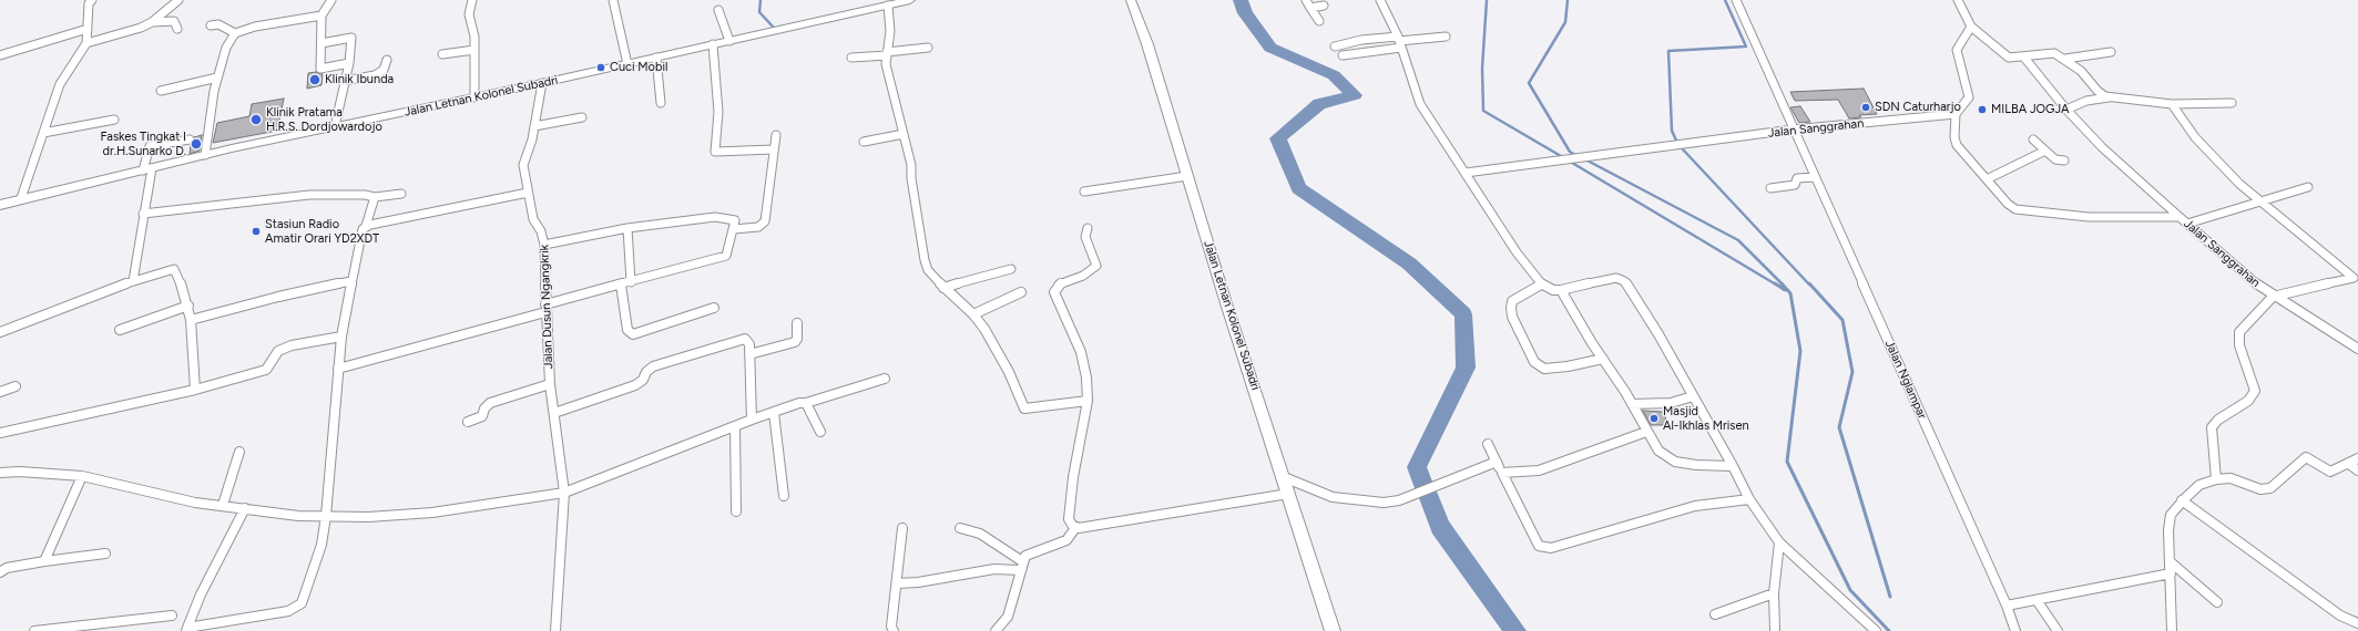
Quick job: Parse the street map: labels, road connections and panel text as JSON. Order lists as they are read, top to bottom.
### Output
{
  "streets": {
    "main road": ["Jalan Letnan Kolonel Subadri"],
    "street": ["Jalan Sanggrahan", "Jalan Dusun Ngangkrik", "Jalan Nglampar"]
  },
  "crossings": [
    ["Jalan Letnan Kolonel Subadri", "Jalan Dusun Ngangkrik"],
    ["Jalan Sanggrahan", "Jalan Nglampar"]
  ],
  "places": [
    "Cuci Mobil",
    "Klinik Ibunda",
    "SDN Caturharjo",
    "MILBA JOGJA",
    "Klinik Pratama H.R.S. Dordjowardojo",
    "Faskes Tingkat I dr.H.Sunarko D.",
    "Stasiun Radio Amatir Orari YD2XDT",
    "Masjid Al-Ikhlas Mrisen"
  ]
}
